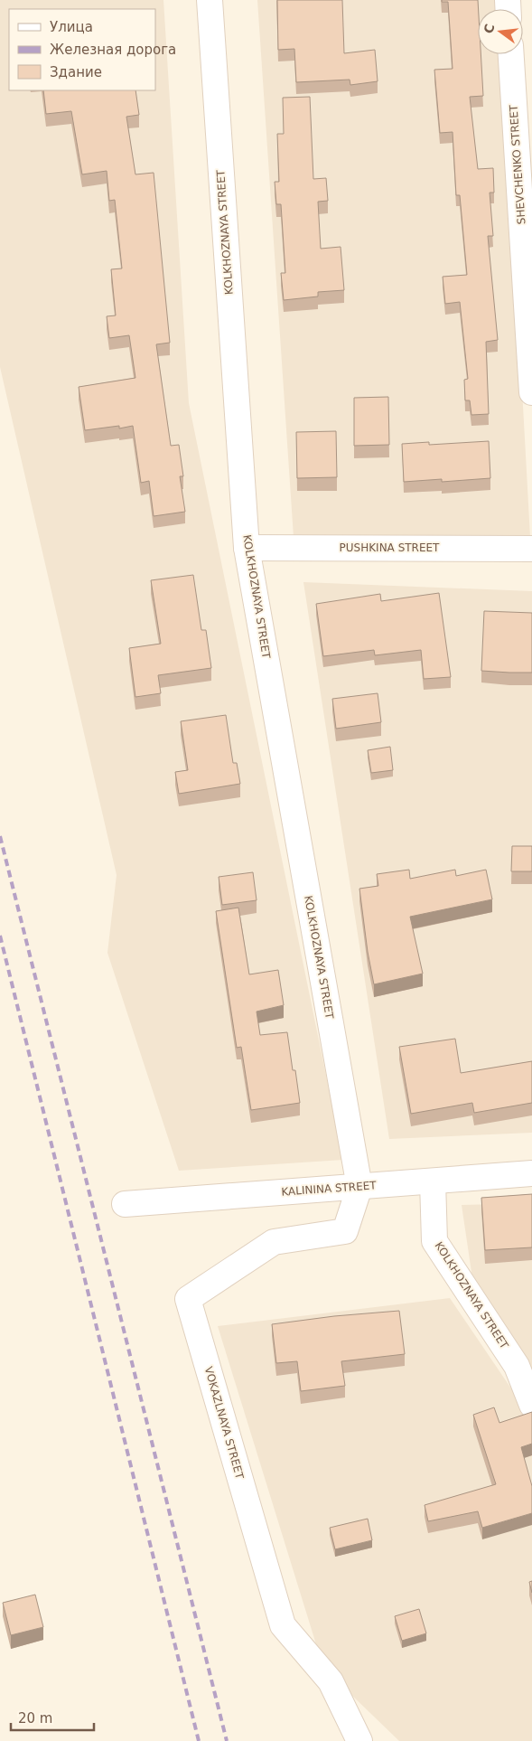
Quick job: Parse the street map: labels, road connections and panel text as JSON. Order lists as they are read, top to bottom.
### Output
{
  "streets": {
    "street": [
      "SHEVCHENKO STREET",
      "KOLKHOZNAYA STREET",
      "PUSHKINA STREET",
      "KALININA STREET",
      "VOKAZLNAYA STREET"
    ]
  },
  "crossings": [
    ["KOLKHOZNAYA STREET", "PUSHKINA STREET"],
    ["KOLKHOZNAYA STREET", "KALININA STREET"],
    ["KOLKHOZNAYA STREET", "VOKAZLNAYA STREET"],
    ["KALININA STREET", "VOKAZLNAYA STREET"]
  ],
  "legend": ["Улица", "Железная дорога", "Здание"],
  "scale_bar": "20 m",
  "north": "left"
}
